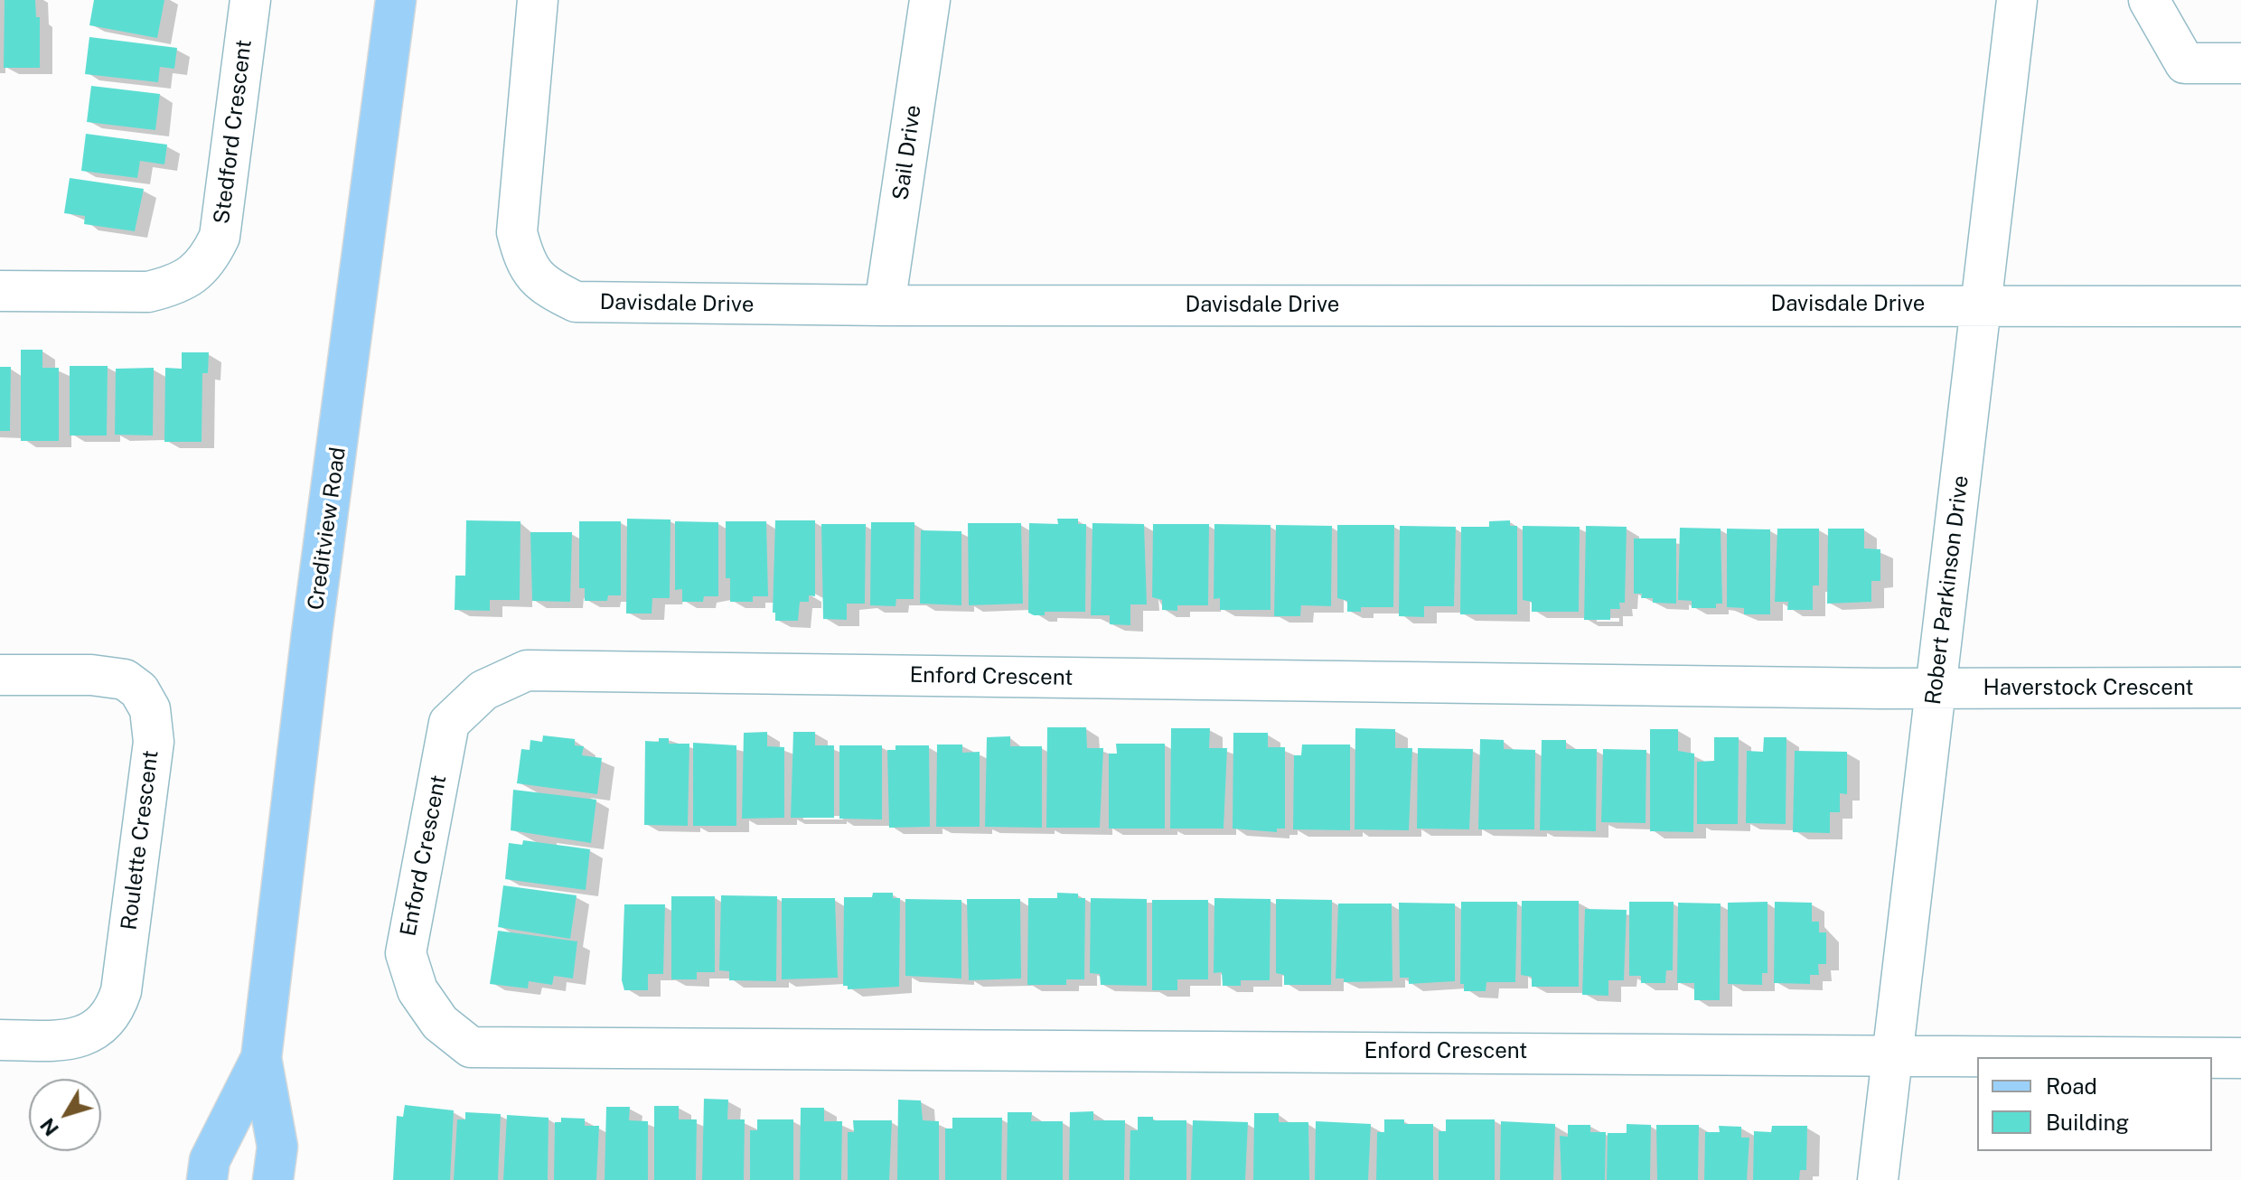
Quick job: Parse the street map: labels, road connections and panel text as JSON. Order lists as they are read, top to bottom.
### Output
{
  "streets": {
    "main road": ["Creditview Road"],
    "street": [
      "Stedford Crescent",
      "Sail Drive",
      "Davisdale Drive",
      "Robert Parkinson Drive",
      "Enford Crescent",
      "Haverstock Crescent",
      "Roulette Crescent"
    ]
  },
  "crossings": [
    ["Sail Drive", "Davisdale Drive"],
    ["Davisdale Drive", "Robert Parkinson Drive"],
    ["Robert Parkinson Drive", "Enford Crescent"],
    ["Robert Parkinson Drive", "Haverstock Crescent"],
    ["Enford Crescent", "Haverstock Crescent"]
  ],
  "legend": ["Road", "Building"],
  "north": "bottom left"
}
